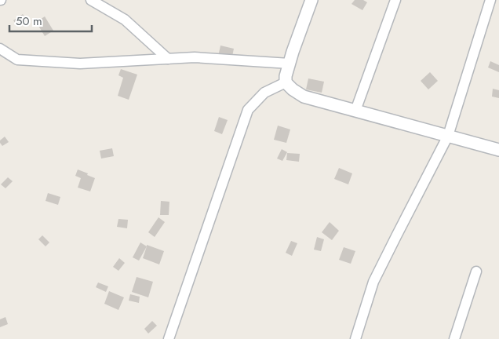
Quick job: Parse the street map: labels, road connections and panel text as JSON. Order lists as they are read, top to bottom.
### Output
{
  "scale_bar": "50 m"
}
